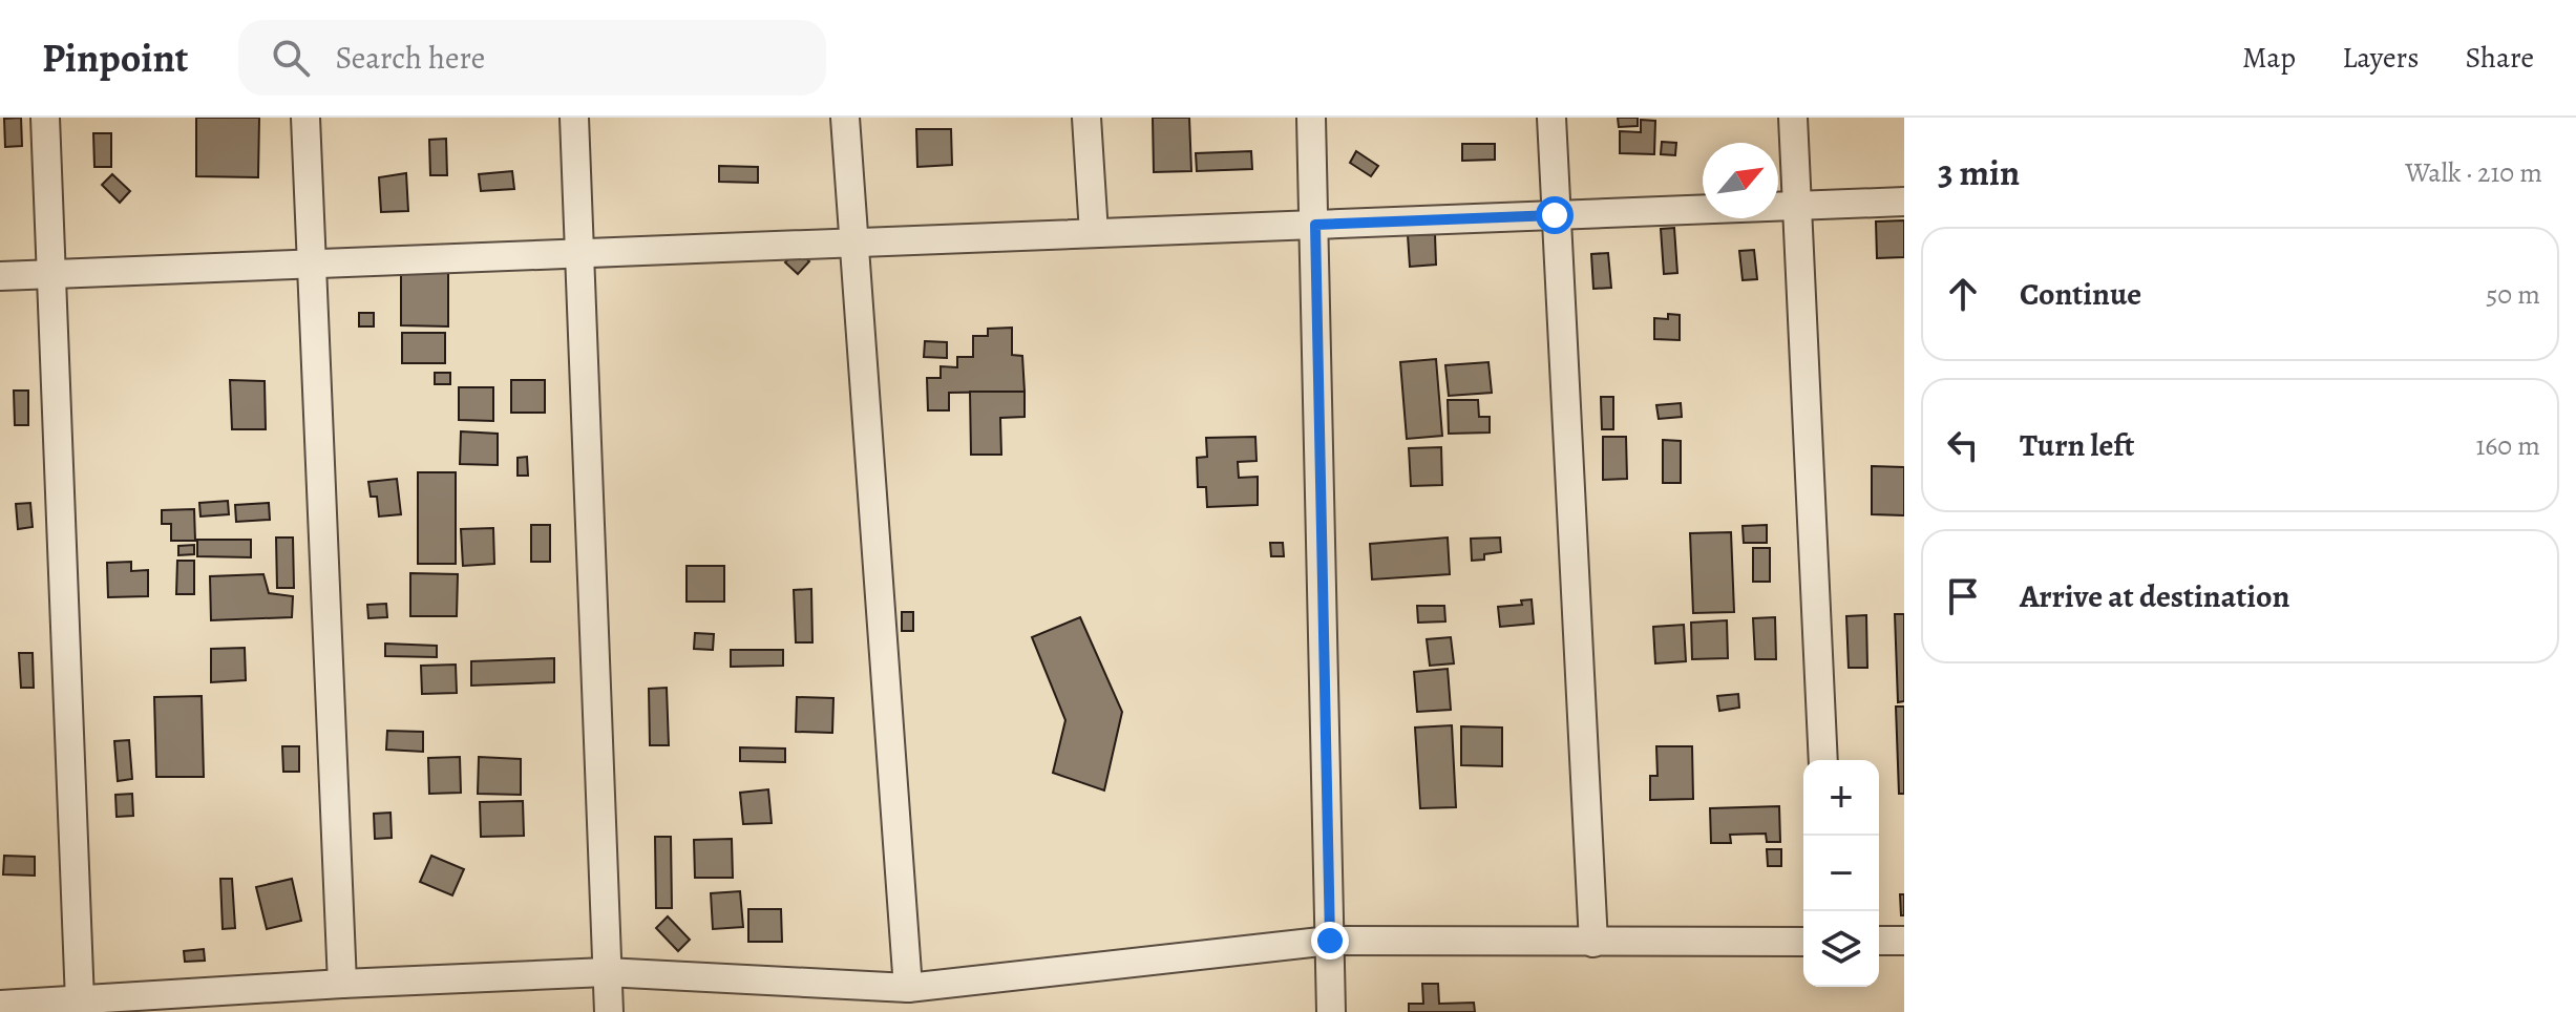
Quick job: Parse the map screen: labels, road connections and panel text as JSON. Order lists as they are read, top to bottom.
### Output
{
  "north": "top right",
  "page": {
    "header": "Pinpoint",
    "search": "Search here",
    "nav": ["Map", "Layers", "Share"],
    "heading": ["3 min", "Walk · 210 m"],
    "list": [
      ["Continue", "50 m"],
      ["Turn left", "160 m"],
      "Arrive at destination"
    ],
    "map_buttons": ["+", "−"]
  }
}
